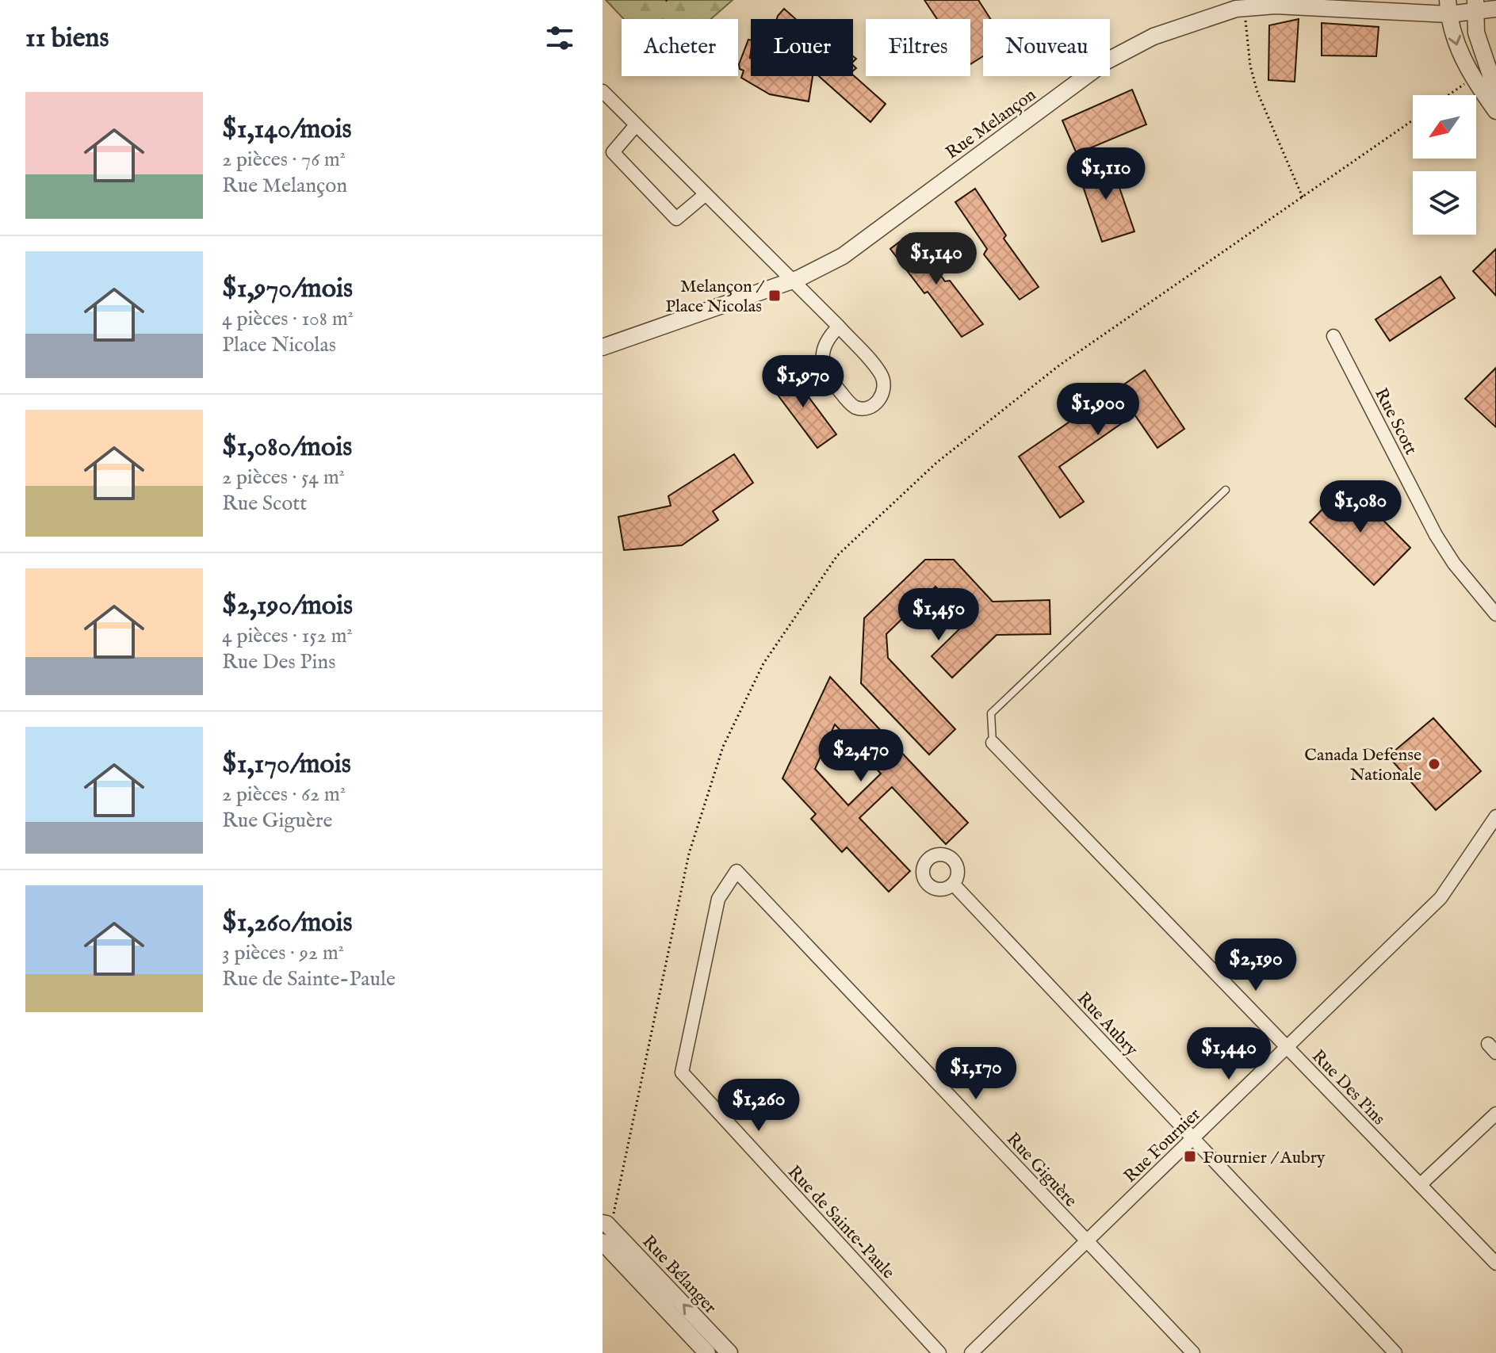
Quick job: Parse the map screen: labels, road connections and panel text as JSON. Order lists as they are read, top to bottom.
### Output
{
  "streets": {
    "street": [
      "Rue Melançon",
      "Rue Scott",
      "Rue Aubry",
      "Rue Des Pins",
      "Rue Fournier",
      "Rue Giguère",
      "Rue de Sainte-Paule",
      "Rue Bélanger"
    ]
  },
  "crossings": [
    ["Rue Aubry", "Rue Fournier"],
    ["Rue Des Pins", "Rue Fournier"],
    ["Rue Fournier", "Rue Giguère"],
    ["Rue Giguère", "Rue de Sainte-Paule"]
  ],
  "places": {
    "transit": ["Melançon / Place Nicolas", "Fournier / Aubry"],
    "other": ["Canada Defense Nationale"]
  },
  "north": "bottom left",
  "page": {
    "heading": "11 biens",
    "chip": [
      "Acheter",
      "Louer",
      "Filtres",
      "Nouveau"
    ],
    "list": [
      {
        "name": "$1,140/mois",
        "note": "2 pièces · 76 m² · Rue Melançon"
      },
      {
        "name": "$1,970/mois",
        "note": "4 pièces · 108 m² · Place Nicolas"
      },
      {
        "name": "$1,080/mois",
        "note": "2 pièces · 54 m² · Rue Scott"
      },
      {
        "name": "$2,190/mois",
        "note": "4 pièces · 152 m² · Rue Des Pins"
      },
      {
        "name": "$1,170/mois",
        "note": "2 pièces · 62 m² · Rue Giguère"
      },
      {
        "name": "$1,260/mois",
        "note": "3 pièces · 92 m² · Rue de Sainte-Paule"
      }
    ],
    "price": [
      "$1,110",
      "$1,140",
      "$1,970",
      "$1,900",
      "$1,080",
      "$1,450",
      "$2,470",
      "$2,190",
      "$1,440",
      "$1,170",
      "$1,260"
    ]
  }
}
